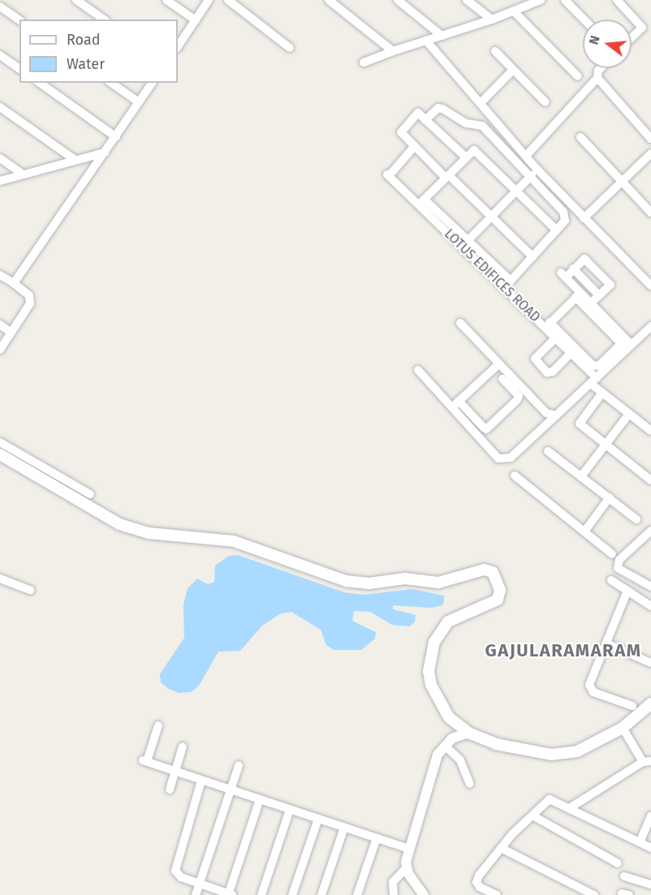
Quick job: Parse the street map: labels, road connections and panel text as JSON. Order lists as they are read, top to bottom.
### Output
{
  "streets": {
    "street": ["LOTUS EDIFICES ROAD"]
  },
  "districts": ["GAJULARAMARAM"],
  "legend": ["Road", "Water"],
  "north": "left"
}
